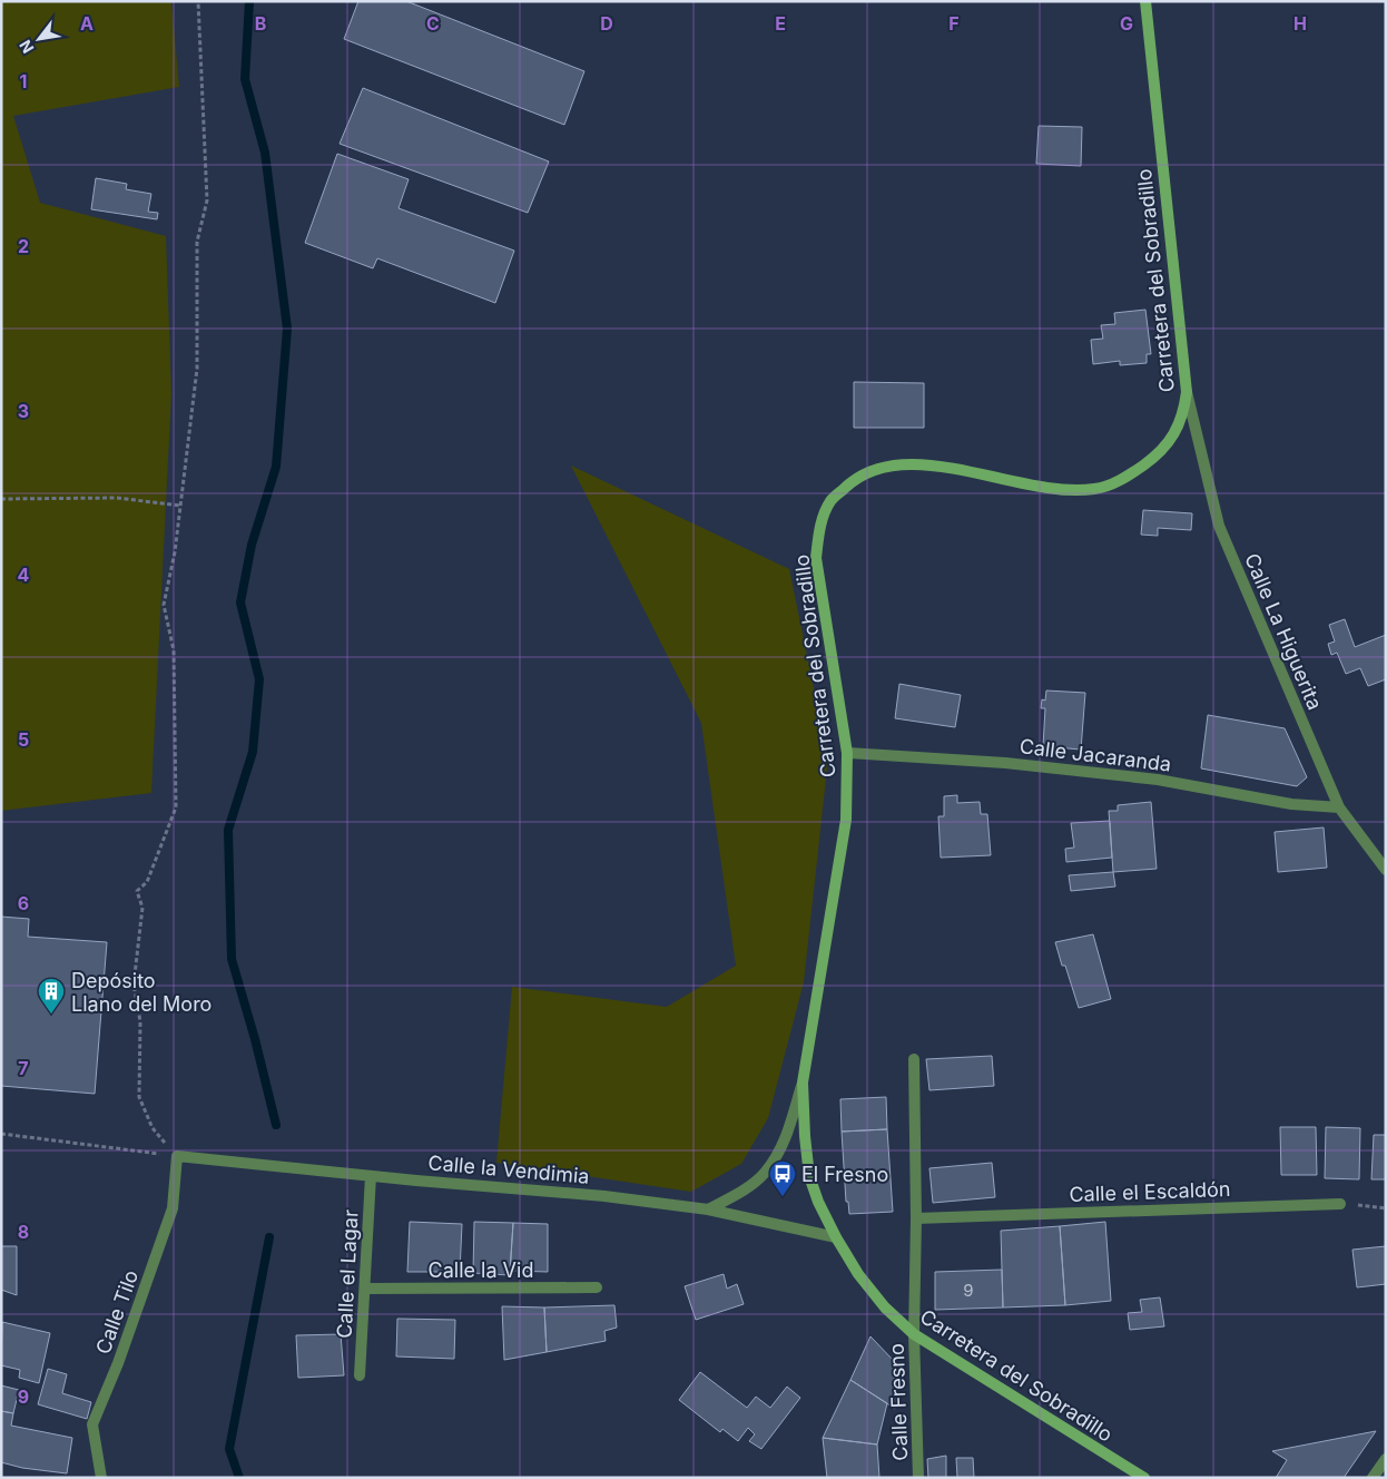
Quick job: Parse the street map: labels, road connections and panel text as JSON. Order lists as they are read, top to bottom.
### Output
{
  "streets": {
    "main road": ["Carretera del Sobradillo"],
    "street": [
      "Calle La Higuerita",
      "Calle Jacaranda",
      "Calle la Vendimia",
      "Calle el Escaldón",
      "Calle la Vid",
      "Calle el Lagar",
      "Calle Tilo",
      "Calle Fresno"
    ]
  },
  "crossings": [
    ["Carretera del Sobradillo", "Calle La Higuerita"],
    ["Carretera del Sobradillo", "Calle Jacaranda"],
    ["Carretera del Sobradillo", "Calle la Vendimia"],
    ["Carretera del Sobradillo", "Calle Fresno"],
    ["Calle La Higuerita", "Calle Jacaranda"],
    ["Calle la Vendimia", "Calle el Lagar"],
    ["Calle la Vendimia", "Calle Tilo"],
    ["Calle el Escaldón", "Calle Fresno"],
    ["Calle la Vid", "Calle el Lagar"]
  ],
  "places": {
    "building": ["Depósito Llano del Moro"],
    "bus stop": ["El Fresno"]
  },
  "house_numbers": ["9"],
  "north": "bottom left",
  "grid": {
    "columns": [
      "A",
      "B",
      "C",
      "D",
      "E",
      "F",
      "G",
      "H"
    ],
    "rows": [
      "1",
      "2",
      "3",
      "4",
      "5",
      "6",
      "7",
      "8",
      "9"
    ]
  }
}
